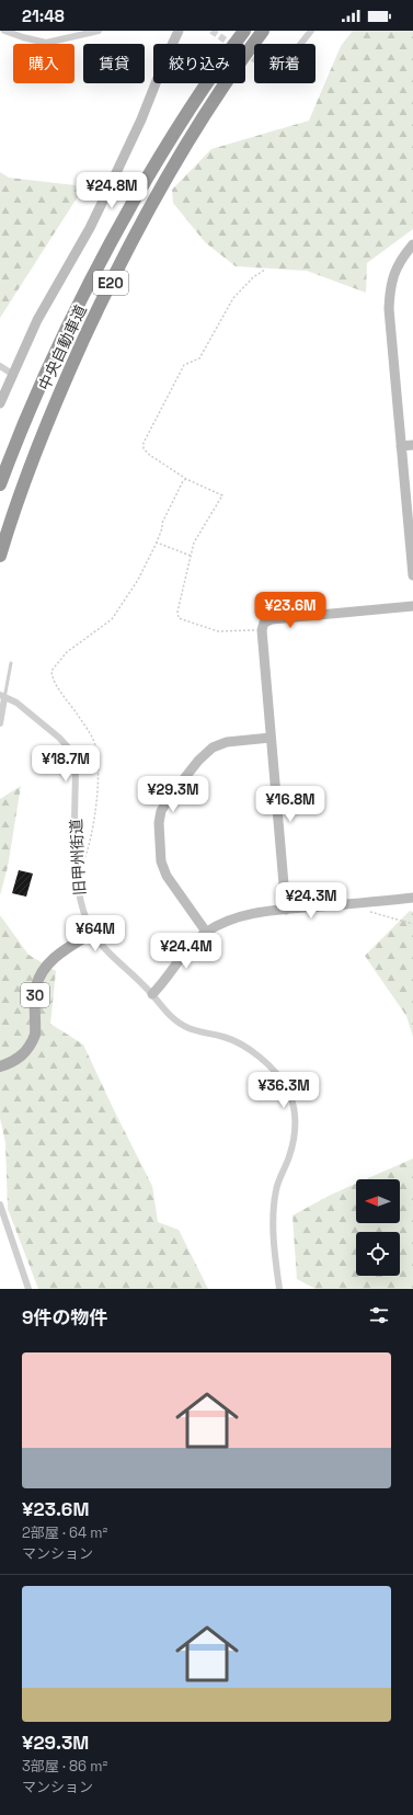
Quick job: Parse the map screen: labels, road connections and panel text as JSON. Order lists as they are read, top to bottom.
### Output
{
  "streets": {
    "highway": ["E20", "中央自動車道"],
    "main road": ["30"],
    "street": ["旧甲州街道"]
  },
  "crossings": [
    ["旧甲州街道", "30"]
  ],
  "north": "left",
  "page": {
    "status": "21:48",
    "chip": [
      "購入",
      "賃貸",
      "絞り込み",
      "新着"
    ],
    "price": [
      "¥24.8M",
      "¥23.6M",
      "¥18.7M",
      "¥29.3M",
      "¥16.8M",
      "¥24.3M",
      "¥64M",
      "¥24.4M",
      "¥36.3M"
    ],
    "heading": "9件の物件",
    "list": [
      {
        "name": "¥23.6M",
        "note": "2部屋 · 64 m² · マンション"
      },
      {
        "name": "¥29.3M",
        "note": "3部屋 · 86 m² · マンション"
      }
    ]
  }
}
